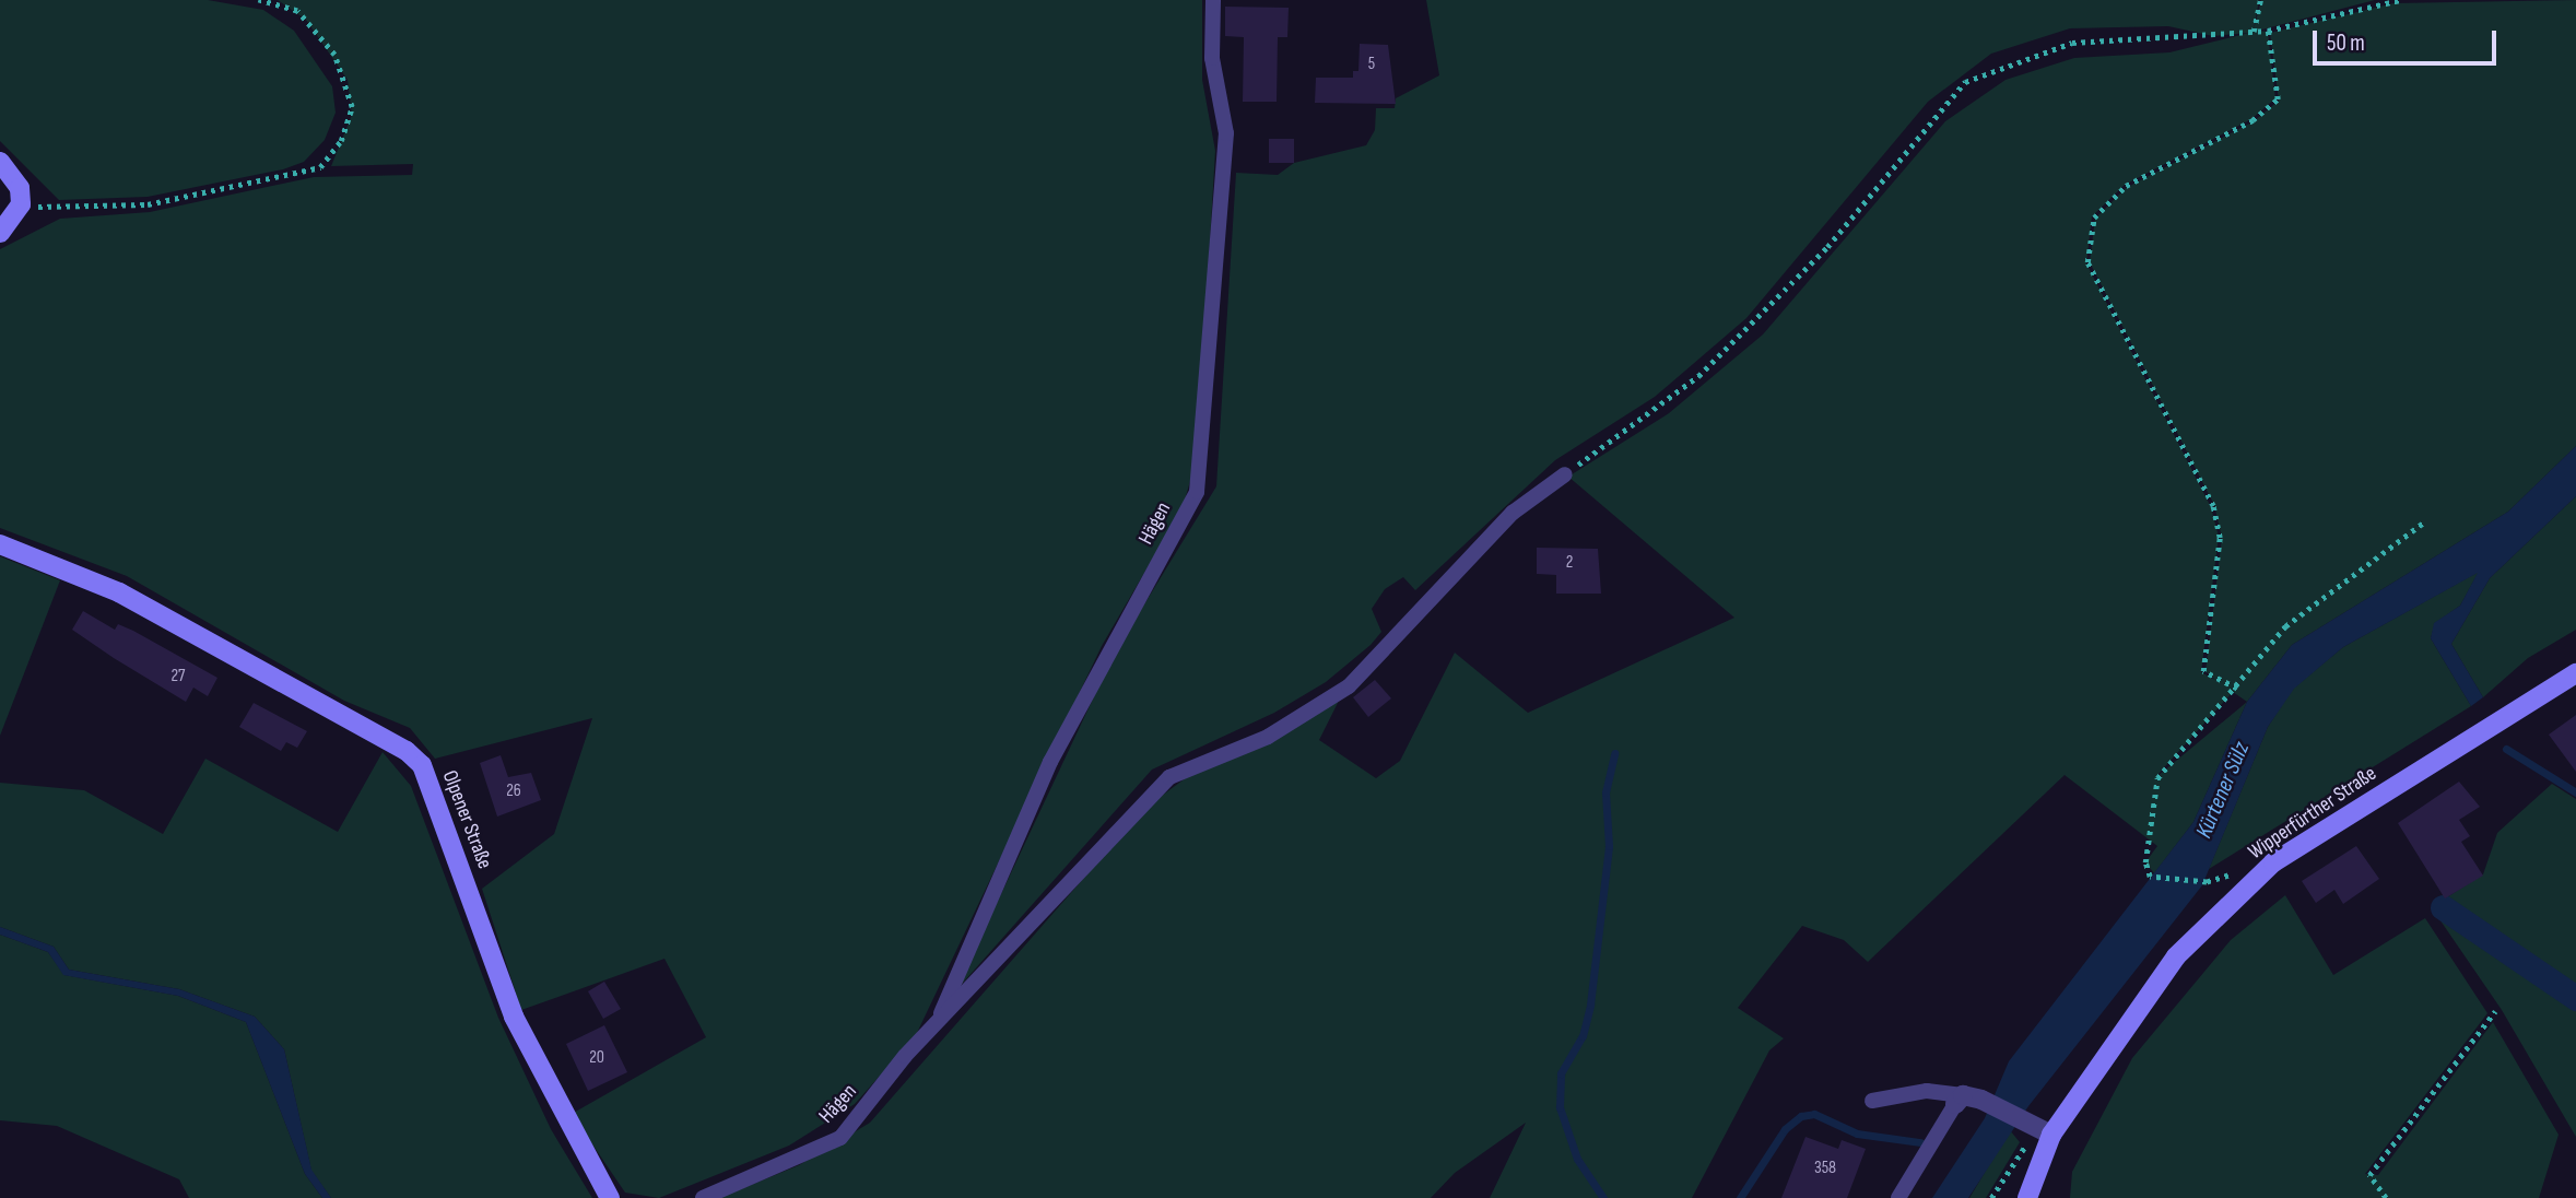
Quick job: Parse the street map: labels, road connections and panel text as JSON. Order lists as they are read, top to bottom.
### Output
{
  "streets": {
    "street": ["Wipperfürther Straße", "Olpener Straße"],
    "lane": ["Hägen"]
  },
  "water": ["Kürtener Sülz"],
  "house_numbers": [
    "5",
    "2",
    "27",
    "26",
    "20",
    "358"
  ],
  "scale_bar": "50 m"
}
